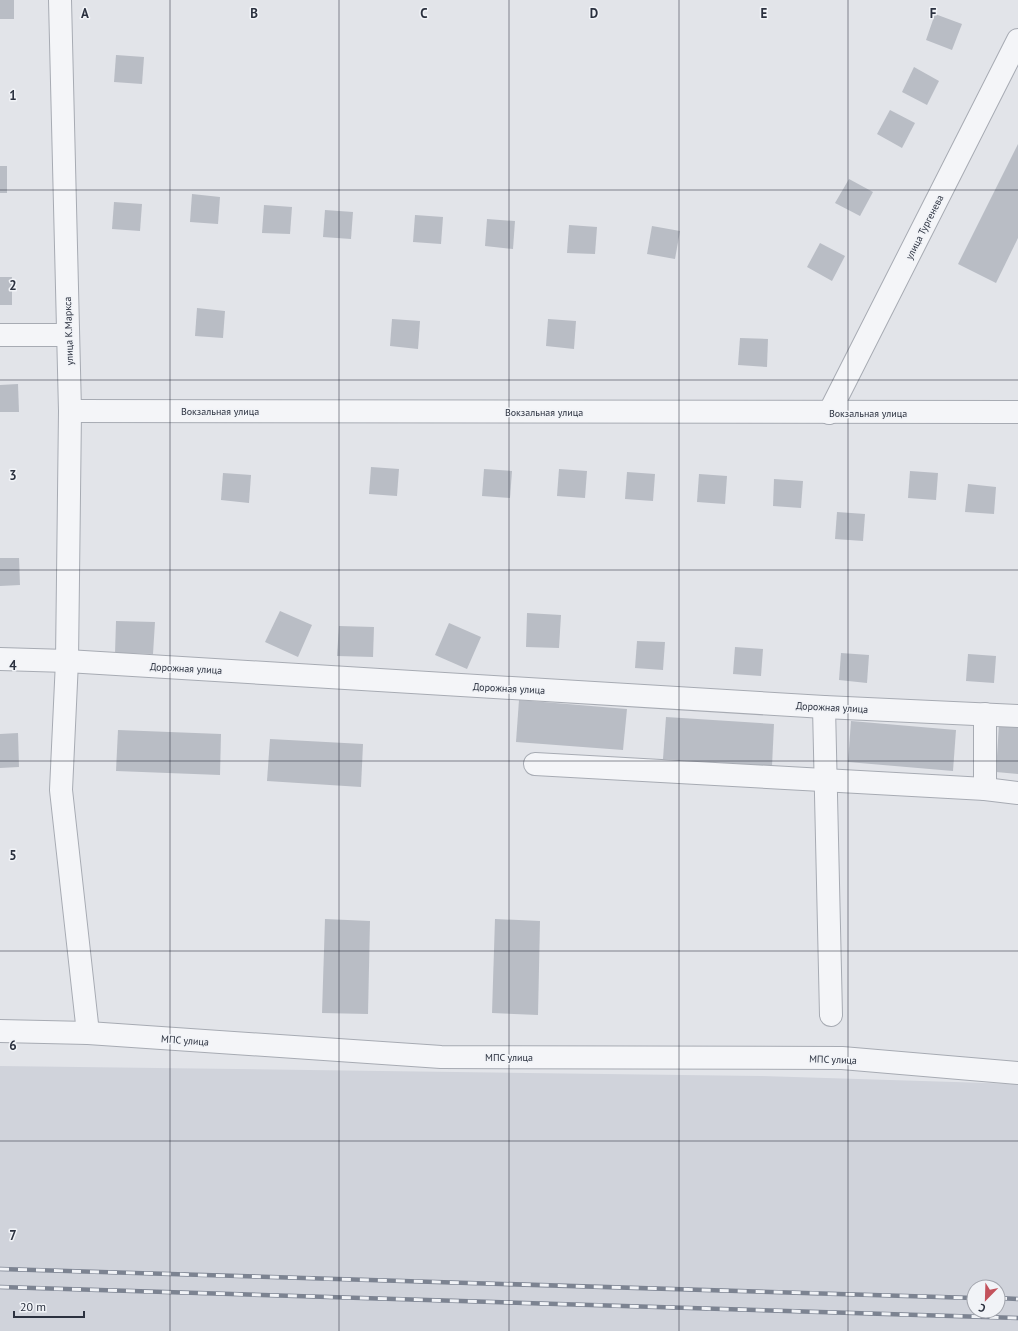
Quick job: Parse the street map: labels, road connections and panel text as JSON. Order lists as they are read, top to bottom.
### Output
{
  "streets": {
    "street": [
      "улица Тургенева",
      "улица К.Маркса",
      "Вокзальная улица",
      "Дорожная улица",
      "МПС улица"
    ]
  },
  "crossings": [
    ["улица Тургенева", "Вокзальная улица"],
    ["улица К.Маркса", "Вокзальная улица"],
    ["улица К.Маркса", "Дорожная улица"],
    ["улица К.Маркса", "МПС улица"]
  ],
  "scale_bar": "20 m",
  "north": "bottom left",
  "grid": {
    "columns": [
      "A",
      "B",
      "C",
      "D",
      "E",
      "F"
    ],
    "rows": [
      "1",
      "2",
      "3",
      "4",
      "5",
      "6",
      "7"
    ]
  }
}
